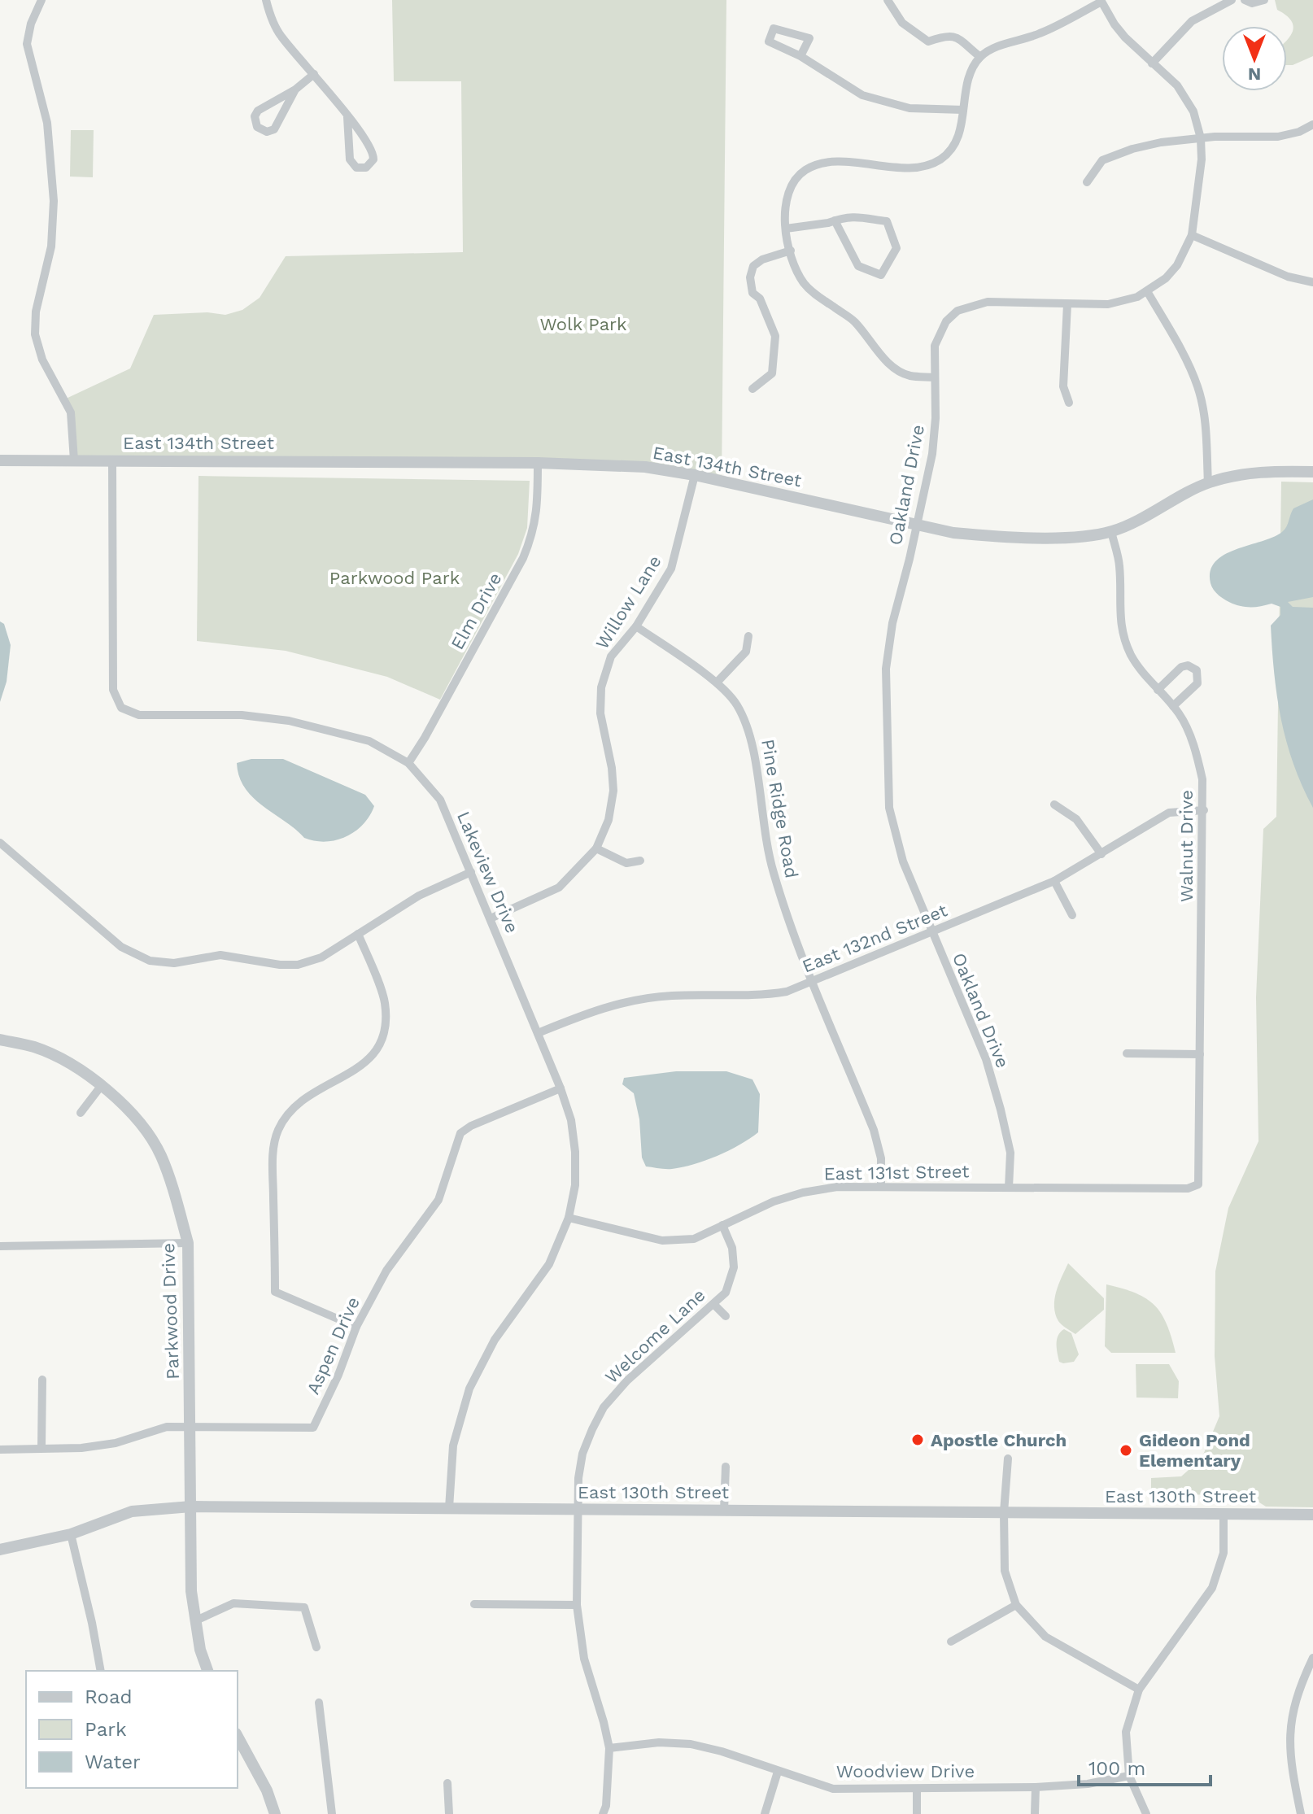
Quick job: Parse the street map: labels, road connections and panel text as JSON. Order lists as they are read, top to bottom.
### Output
{
  "streets": {
    "street": [
      "East 134th Street",
      "Oakland Drive",
      "Willow Lane",
      "Elm Drive",
      "Pine Ridge Road",
      "Walnut Drive",
      "Lakeview Drive",
      "East 132nd Street",
      "East 131st Street",
      "Parkwood Drive",
      "Welcome Lane",
      "Aspen Drive",
      "East 130th Street",
      "Woodview Drive"
    ]
  },
  "crossings": [
    ["East 134th Street", "Oakland Drive"],
    ["East 134th Street", "Willow Lane"],
    ["East 134th Street", "Elm Drive"],
    ["East 134th Street", "Walnut Drive"],
    ["East 134th Street", "Lakeview Drive"],
    ["Oakland Drive", "East 132nd Street"],
    ["Oakland Drive", "East 131st Street"],
    ["Willow Lane", "Pine Ridge Road"],
    ["Willow Lane", "Lakeview Drive"],
    ["Elm Drive", "Lakeview Drive"],
    ["Pine Ridge Road", "East 132nd Street"],
    ["Pine Ridge Road", "East 131st Street"],
    ["Walnut Drive", "East 132nd Street"],
    ["Walnut Drive", "East 131st Street"],
    ["Lakeview Drive", "East 132nd Street"],
    ["Lakeview Drive", "East 131st Street"],
    ["Lakeview Drive", "Aspen Drive"],
    ["Lakeview Drive", "East 130th Street"],
    ["East 131st Street", "Welcome Lane"],
    ["Parkwood Drive", "Aspen Drive"],
    ["Parkwood Drive", "East 130th Street"],
    ["Welcome Lane", "East 130th Street"],
    ["Welcome Lane", "Woodview Drive"]
  ],
  "parks": ["Wolk Park", "Parkwood Park"],
  "places": ["Apostle Church", "Gideon Pond Elementary"],
  "legend": ["Road", "Park", "Water"],
  "scale_bar": "100 m",
  "north": "bottom"
}
